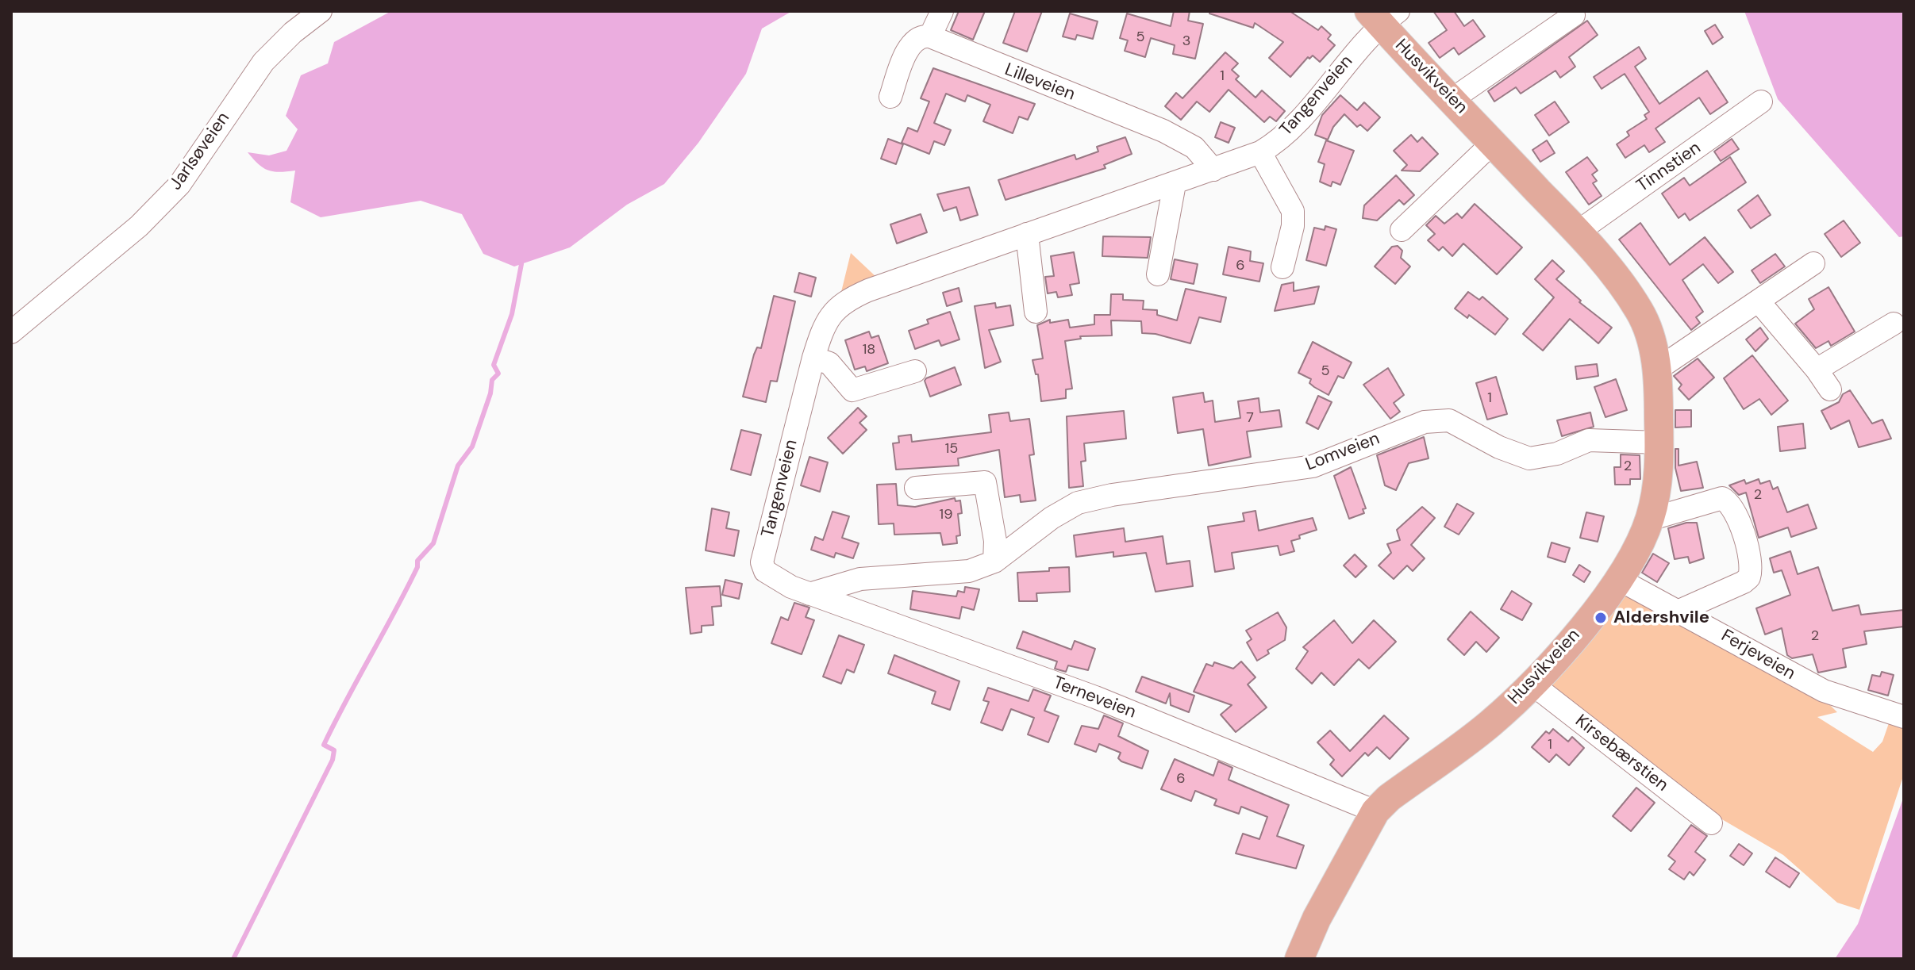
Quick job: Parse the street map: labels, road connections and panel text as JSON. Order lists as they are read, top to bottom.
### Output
{
  "streets": {
    "main road": ["Husvikveien"],
    "street": [
      "Lilleveien",
      "Tangenveien",
      "Jarlsøveien",
      "Tinnstien",
      "Lomveien",
      "Ferjeveien",
      "Terneveien",
      "Kirsebærstien"
    ]
  },
  "crossings": [
    ["Husvikveien", "Tangenveien"],
    ["Husvikveien", "Tinnstien"],
    ["Husvikveien", "Lomveien"],
    ["Husvikveien", "Ferjeveien"],
    ["Husvikveien", "Terneveien"],
    ["Husvikveien", "Kirsebærstien"],
    ["Lilleveien", "Tangenveien"],
    ["Tangenveien", "Lomveien"],
    ["Tangenveien", "Terneveien"],
    ["Lomveien", "Terneveien"]
  ],
  "places": ["Aldershvile"],
  "house_numbers": [
    "5",
    "3",
    "1",
    "6",
    "18",
    "5",
    "1",
    "7",
    "15",
    "2",
    "2",
    "19",
    "2",
    "1",
    "6"
  ]
}
